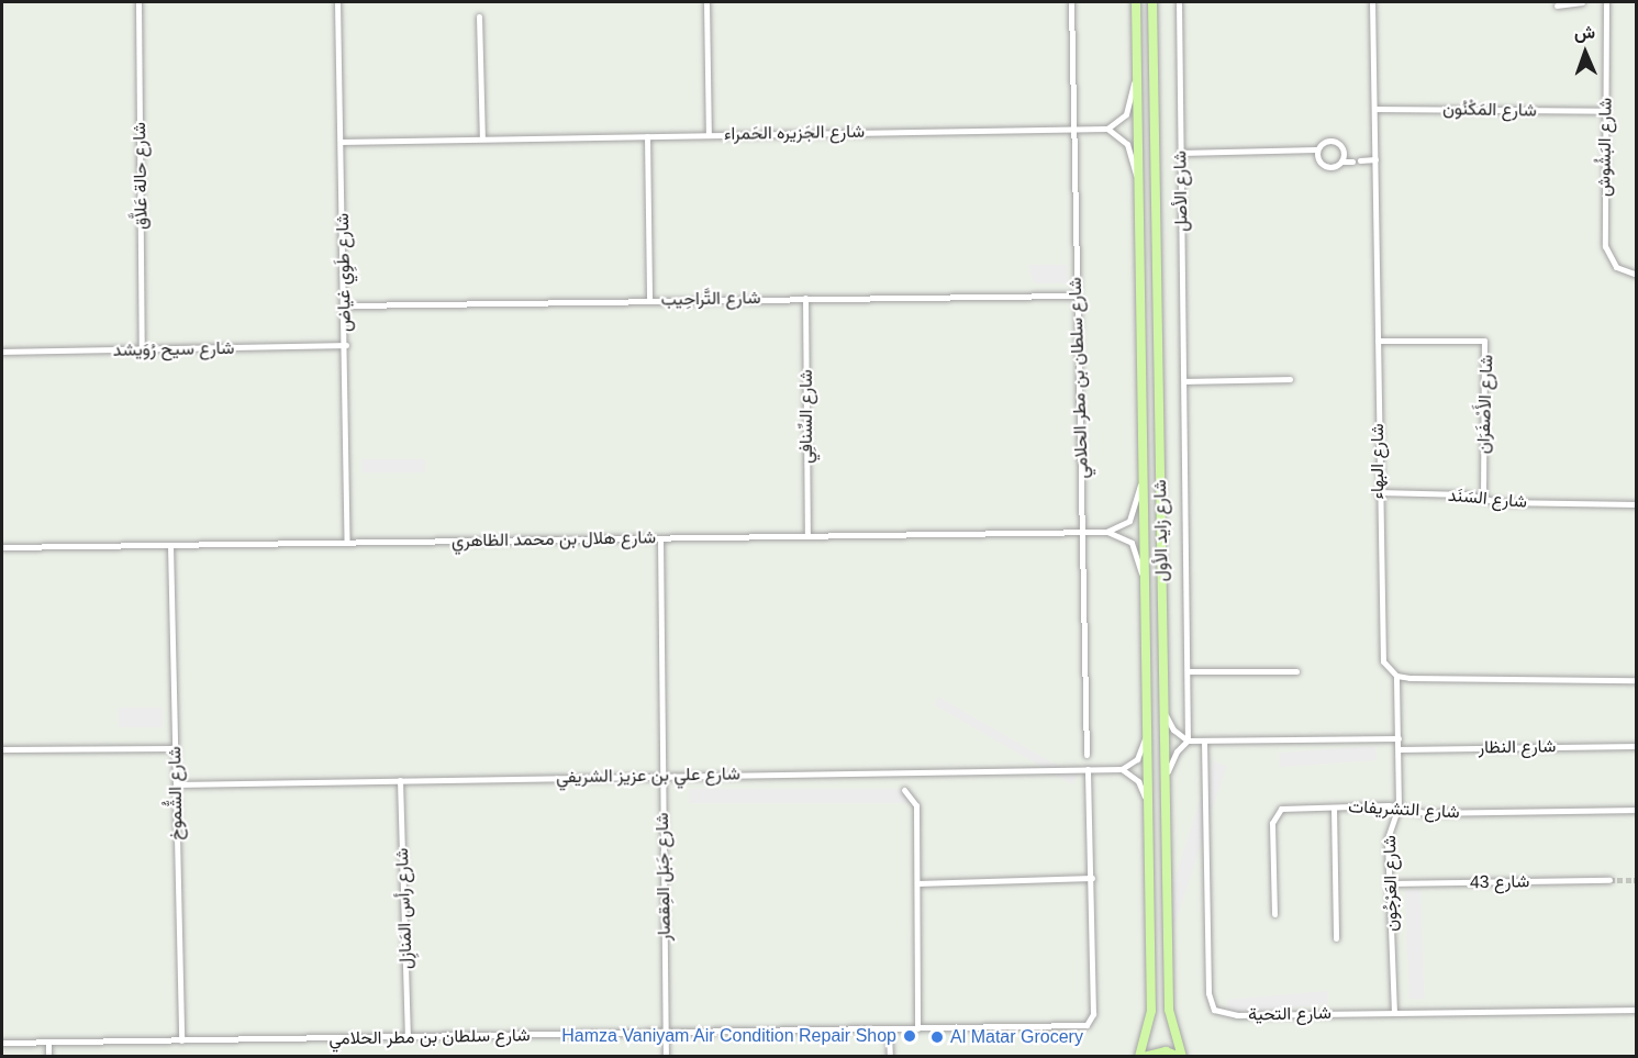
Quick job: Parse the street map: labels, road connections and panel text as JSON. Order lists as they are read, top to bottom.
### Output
{
  "streets": {
    "main road": ["شارع زايد الأول"],
    "street": [
      "شارع المَكْنُون",
      "شارع الجَزيره الحَمراء",
      "شارع البَشُوش",
      "شارع حالة عَلاَّق",
      "شارع الأصل",
      "شارع طَوِي غياض",
      "شارع التَّراحِيب",
      "شارع سيح رُوَيشد",
      "شارع سلطان بن مطر الحلامي",
      "شارع الأَصْفَرَان",
      "شارع السِّنافِي",
      "شارع البهاء",
      "شارع السَنَد",
      "شارع هلال بن محمد الظاهري",
      "شارع النظار",
      "شارع علي بن عزيز الشريفي",
      "شارع الشُّموخ",
      "شارع التشريفات",
      "شارع جَبَل المِقصار",
      "شارع 43",
      "شارع العَرْجُون",
      "شارع رأس المَنازِل",
      "شارع التحية"
    ]
  },
  "crossings": [
    ["شارع المَكْنُون", "شارع البَشُوش"],
    ["شارع المَكْنُون", "شارع البهاء"],
    ["شارع الجَزيره الحَمراء", "شارع طَوِي غياض"],
    ["شارع الجَزيره الحَمراء", "شارع سلطان بن مطر الحلامي"],
    ["شارع حالة عَلاَّق", "شارع سيح رُوَيشد"],
    ["شارع طَوِي غياض", "شارع التَّراحِيب"],
    ["شارع طَوِي غياض", "شارع سيح رُوَيشد"],
    ["شارع طَوِي غياض", "شارع هلال بن محمد الظاهري"],
    ["شارع التَّراحِيب", "شارع سلطان بن مطر الحلامي"],
    ["شارع التَّراحِيب", "شارع السِّنافِي"],
    ["شارع سلطان بن مطر الحلامي", "شارع هلال بن محمد الظاهري"],
    ["شارع سلطان بن مطر الحلامي", "شارع علي بن عزيز الشريفي"],
    ["شارع سلطان بن مطر الحلامي", "شارع الشُّموخ"],
    ["شارع سلطان بن مطر الحلامي", "شارع جَبَل المِقصار"],
    ["شارع سلطان بن مطر الحلامي", "شارع رأس المَنازِل"],
    ["شارع الأَصْفَرَان", "شارع البهاء"],
    ["شارع الأَصْفَرَان", "شارع السَنَد"],
    ["شارع السِّنافِي", "شارع هلال بن محمد الظاهري"],
    ["شارع البهاء", "شارع السَنَد"],
    ["شارع البهاء", "شارع العَرْجُون"],
    ["شارع هلال بن محمد الظاهري", "شارع الشُّموخ"],
    ["شارع هلال بن محمد الظاهري", "شارع جَبَل المِقصار"],
    ["شارع النظار", "شارع العَرْجُون"],
    ["شارع علي بن عزيز الشريفي", "شارع الشُّموخ"],
    ["شارع علي بن عزيز الشريفي", "شارع جَبَل المِقصار"],
    ["شارع علي بن عزيز الشريفي", "شارع رأس المَنازِل"],
    ["شارع التشريفات", "شارع العَرْجُون"],
    ["شارع 43", "شارع العَرْجُون"],
    ["شارع العَرْجُون", "شارع التحية"]
  ],
  "places": ["Hamza Vaniyam Air Condition Repair Shop", "Al Matar Grocery"],
  "north": "top"
}
